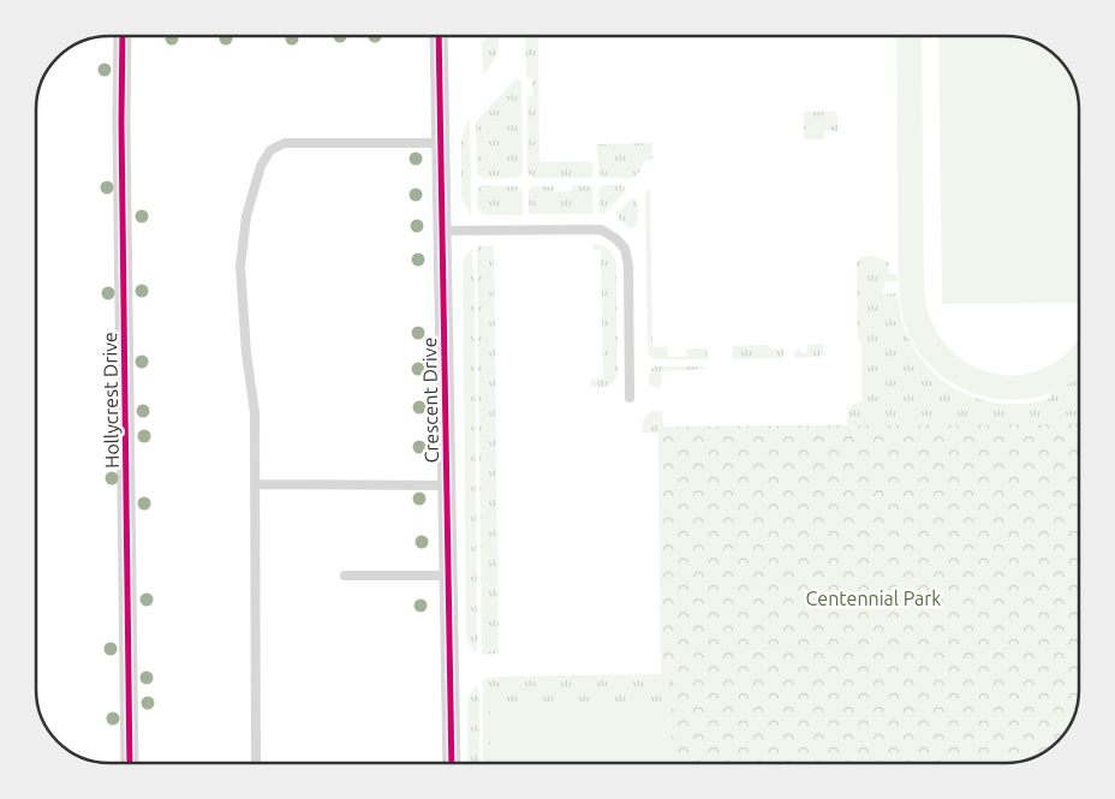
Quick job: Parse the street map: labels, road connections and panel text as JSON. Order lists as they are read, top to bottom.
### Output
{
  "streets": {
    "street": ["Hollycrest Drive", "Crescent Drive"]
  },
  "parks": ["Centennial Park"]
}
